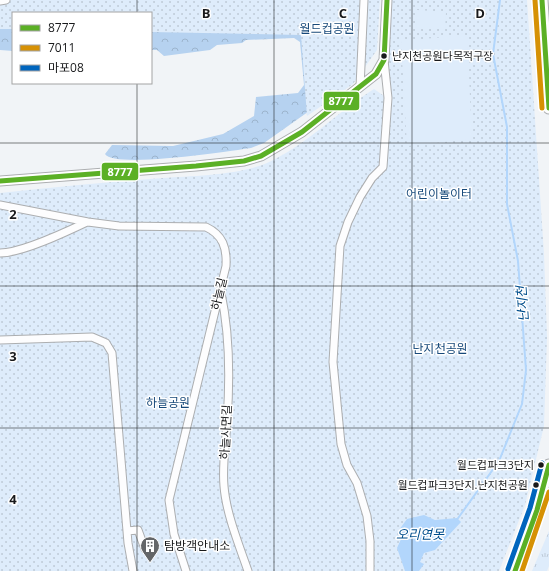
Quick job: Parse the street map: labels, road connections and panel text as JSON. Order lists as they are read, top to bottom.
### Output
{
  "streets": {
    "street": ["하늘길", "하늘사면길"]
  },
  "crossings": [
    ["하늘길", "하늘사면길"]
  ],
  "water": ["난지천", "오리연못"],
  "parks": [
    "월드컵공원",
    "어린이놀이터",
    "난지천공원",
    "하늘공원"
  ],
  "places": {
    "other": ["난지천공원다목적구장", "월드컵파크3단지", "월드컵파크3단지.난지천공원"],
    "building": ["탐방객안내소"]
  },
  "lines": ["transit line 8777", "transit line 7011", "transit line 마포08"],
  "legend": ["8777", "7011", "마포08"],
  "grid": {
    "columns": ["B", "C", "D"],
    "rows": ["2", "3", "4"]
  }
}
